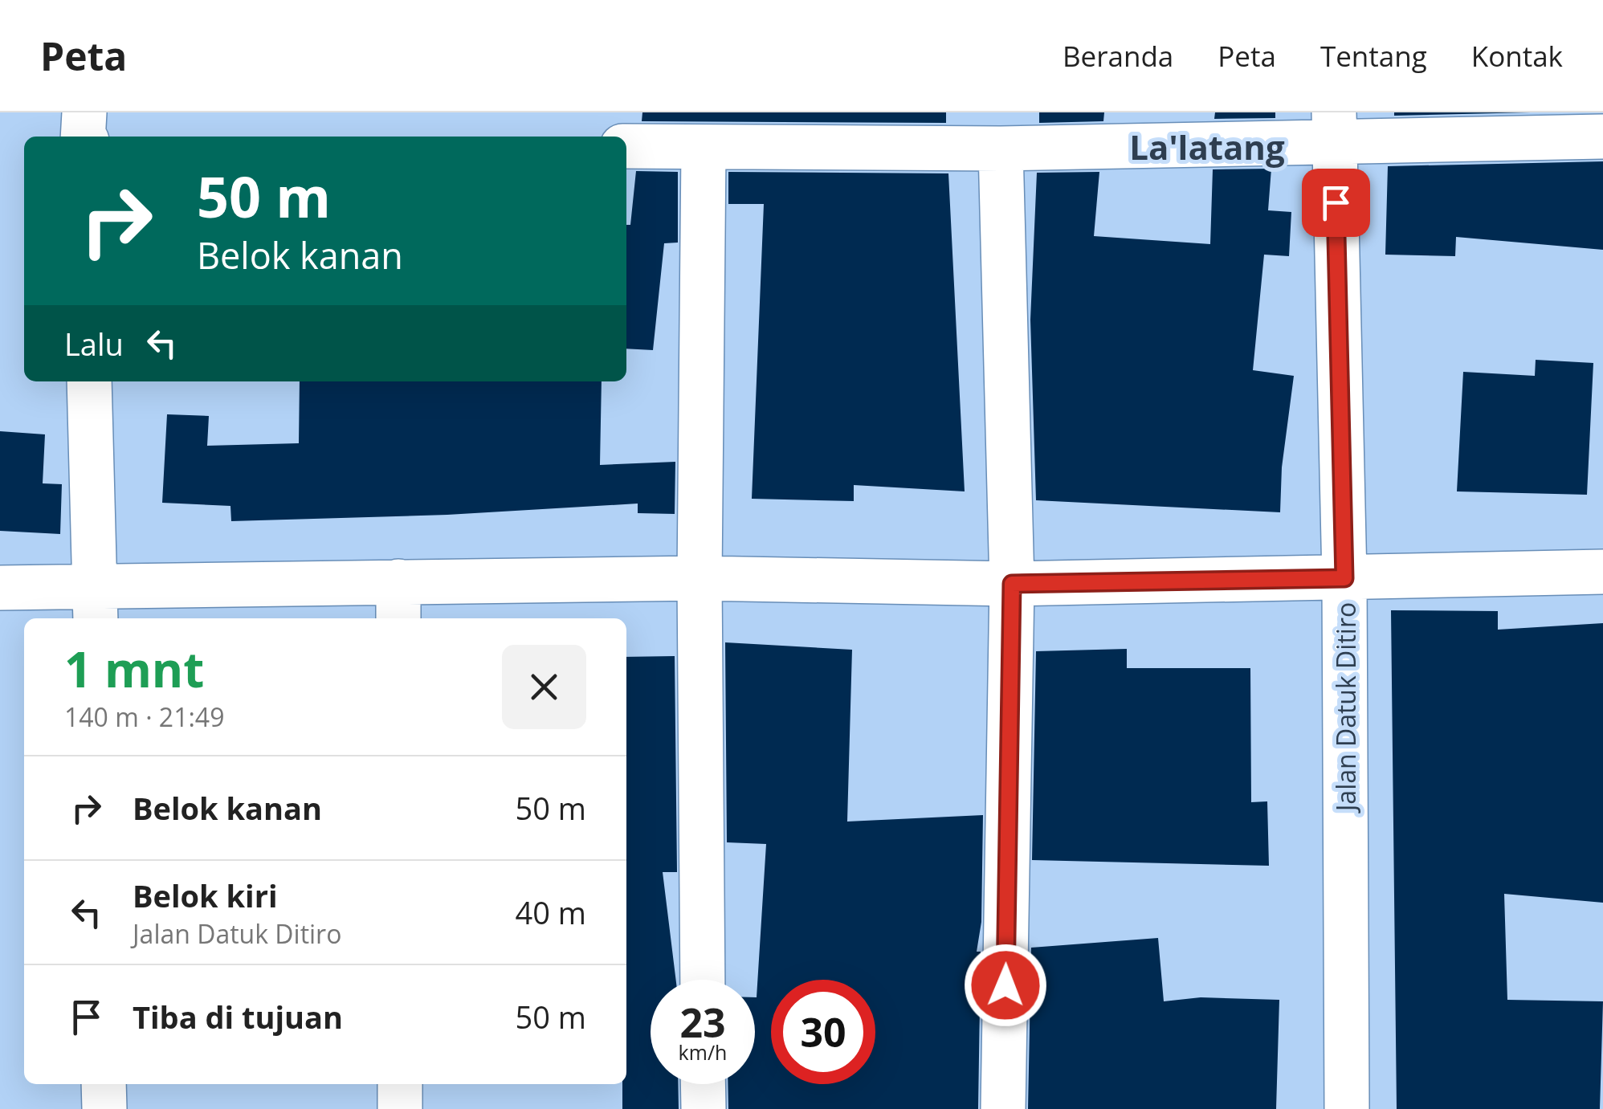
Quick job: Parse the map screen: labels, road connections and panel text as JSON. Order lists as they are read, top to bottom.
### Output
{
  "streets": {
    "street": ["Jalan Datuk Ditiro"]
  },
  "districts": ["La'latang"],
  "page": {
    "header": "Peta",
    "nav": [
      "Beranda",
      "Peta",
      "Tentang",
      "Kontak"
    ],
    "turn": ["50 m", "Belok kanan"],
    "then": "Lalu",
    "heading": ["1 mnt", "140 m · 21:49"],
    "list": [
      {
        "name": "Belok kanan",
        "value": "50 m"
      },
      {
        "name": "Belok kiri",
        "note": "Jalan Datuk Ditiro",
        "value": "40 m"
      },
      {
        "name": "Tiba di tujuan",
        "value": "50 m"
      }
    ],
    "speed": "23 km/h",
    "limit": "30"
  }
}
